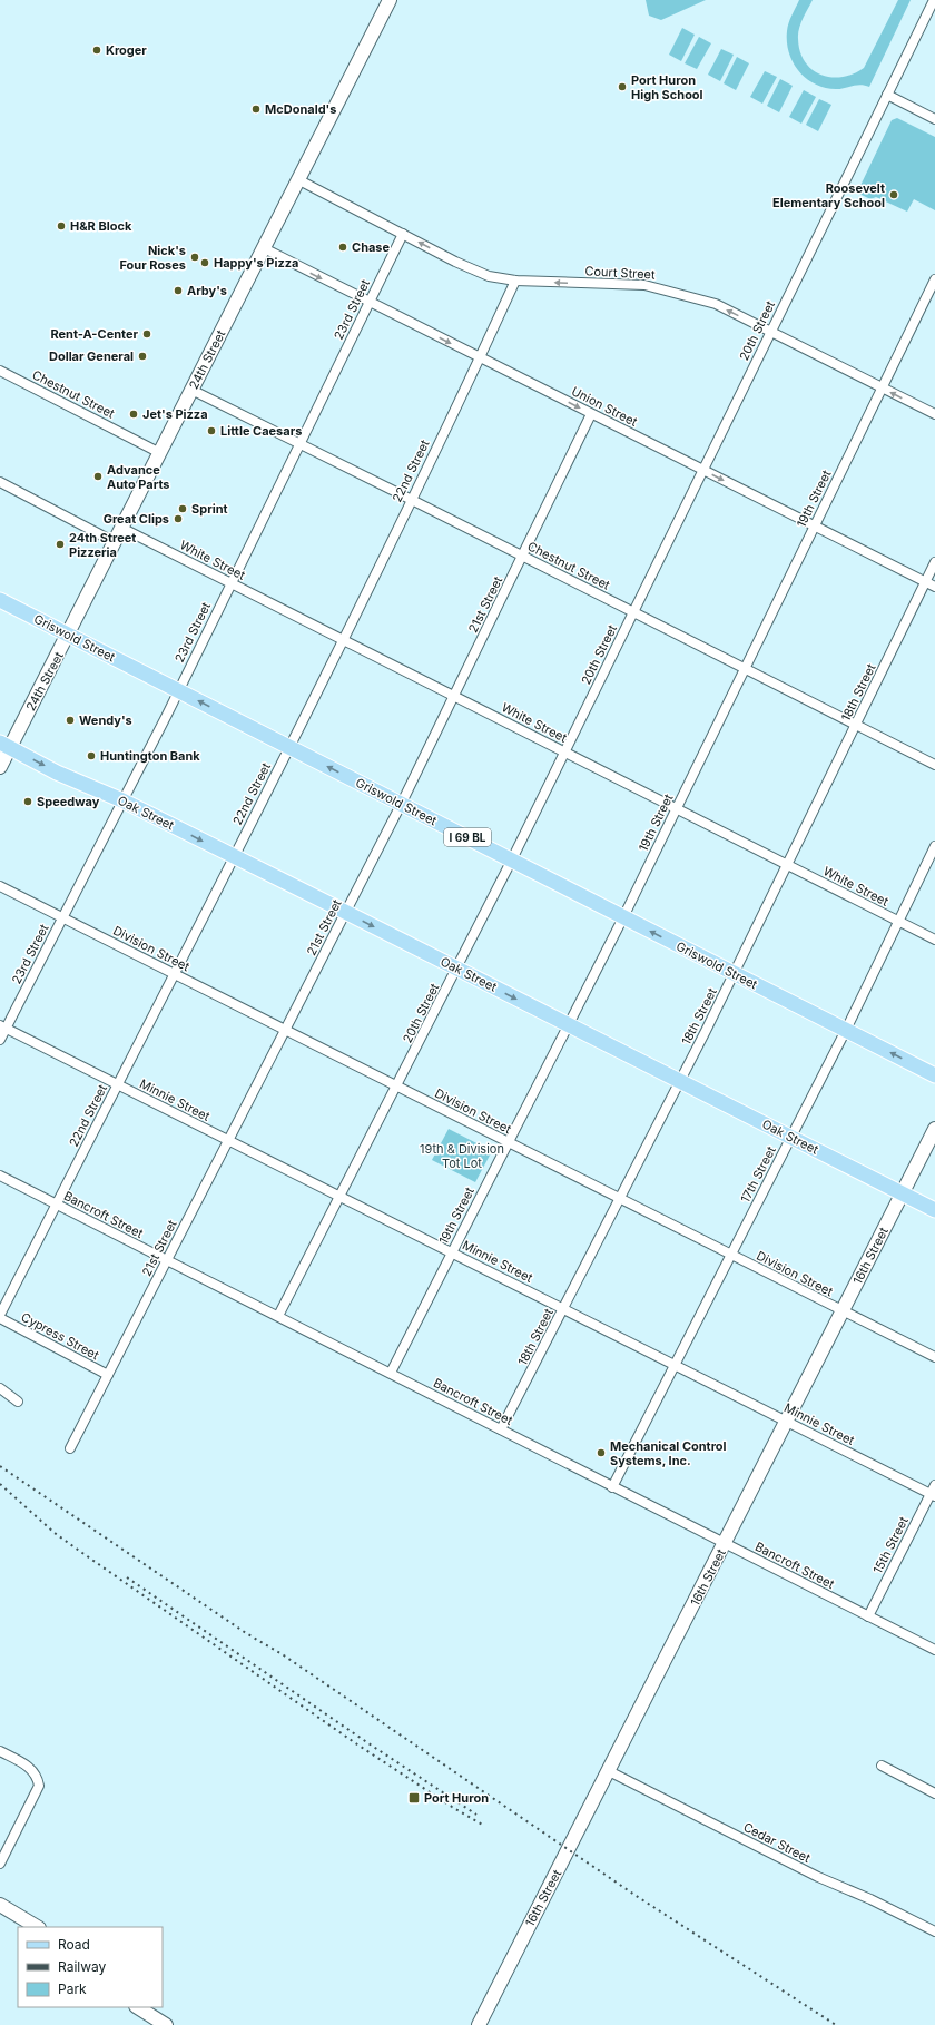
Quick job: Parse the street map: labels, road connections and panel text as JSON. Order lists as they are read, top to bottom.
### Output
{
  "streets": {
    "main road": ["Griswold Street", "Oak Street", "I 69 BL"],
    "street": [
      "Court Street",
      "23rd Street",
      "20th Street",
      "24th Street",
      "Chestnut Street",
      "Union Street",
      "22nd Street",
      "19th Street",
      "White Street",
      "21st Street",
      "18th Street",
      "Division Street",
      "Minnie Street",
      "17th Street",
      "Bancroft Street",
      "16th Street",
      "Cypress Street",
      "15th Street",
      "Cedar Street"
    ]
  },
  "crossings": [
    ["Court Street", "23rd Street"],
    ["Court Street", "20th Street"],
    ["Court Street", "24th Street"],
    ["Court Street", "22nd Street"],
    ["Court Street", "19th Street"],
    ["23rd Street", "Chestnut Street"],
    ["23rd Street", "Union Street"],
    ["23rd Street", "White Street"],
    ["23rd Street", "Griswold Street"],
    ["23rd Street", "Oak Street"],
    ["23rd Street", "Division Street"],
    ["23rd Street", "Minnie Street"],
    ["20th Street", "Chestnut Street"],
    ["20th Street", "Union Street"],
    ["20th Street", "White Street"],
    ["20th Street", "Griswold Street"],
    ["20th Street", "Oak Street"],
    ["20th Street", "Division Street"],
    ["20th Street", "Minnie Street"],
    ["20th Street", "Bancroft Street"],
    ["24th Street", "Chestnut Street"],
    ["24th Street", "Union Street"],
    ["24th Street", "White Street"],
    ["24th Street", "Griswold Street"],
    ["24th Street", "Oak Street"],
    ["Chestnut Street", "22nd Street"],
    ["Chestnut Street", "19th Street"],
    ["Chestnut Street", "21st Street"],
    ["Chestnut Street", "18th Street"],
    ["Union Street", "22nd Street"],
    ["Union Street", "19th Street"],
    ["Union Street", "21st Street"],
    ["Union Street", "18th Street"],
    ["22nd Street", "White Street"],
    ["22nd Street", "Griswold Street"],
    ["22nd Street", "Oak Street"],
    ["22nd Street", "Division Street"],
    ["22nd Street", "Minnie Street"],
    ["22nd Street", "Bancroft Street"],
    ["19th Street", "White Street"],
    ["19th Street", "Griswold Street"],
    ["19th Street", "Oak Street"],
    ["19th Street", "Division Street"],
    ["19th Street", "Minnie Street"],
    ["19th Street", "Bancroft Street"],
    ["White Street", "21st Street"],
    ["White Street", "18th Street"],
    ["White Street", "17th Street"],
    ["21st Street", "Griswold Street"],
    ["21st Street", "Oak Street"],
    ["21st Street", "Division Street"],
    ["21st Street", "Minnie Street"],
    ["21st Street", "Bancroft Street"],
    ["21st Street", "Cypress Street"],
    ["Griswold Street", "18th Street"],
    ["Griswold Street", "17th Street"],
    ["18th Street", "Oak Street"],
    ["18th Street", "Division Street"],
    ["18th Street", "Minnie Street"],
    ["18th Street", "Bancroft Street"],
    ["Oak Street", "17th Street"],
    ["Oak Street", "16th Street"],
    ["Division Street", "17th Street"],
    ["Division Street", "16th Street"],
    ["Minnie Street", "17th Street"],
    ["Minnie Street", "16th Street"],
    ["Minnie Street", "15th Street"],
    ["17th Street", "Bancroft Street"],
    ["Bancroft Street", "16th Street"],
    ["Bancroft Street", "15th Street"],
    ["16th Street", "Cedar Street"]
  ],
  "one_way": [
    "Court Street",
    "Union Street",
    "Griswold Street",
    "Oak Street"
  ],
  "parks": ["19th & Division Tot Lot"],
  "places": {
    "other": [
      "Kroger",
      "Port Huron High School",
      "McDonald's",
      "Roosevelt Elementary School",
      "H&R Block",
      "Chase",
      "Nick's Four Roses",
      "Happy's Pizza",
      "Arby's",
      "Rent-A-Center",
      "Dollar General",
      "Jet's Pizza",
      "Little Caesars",
      "Advance Auto Parts",
      "Sprint",
      "Great Clips",
      "24th Street Pizzeria",
      "Wendy's",
      "Huntington Bank",
      "Speedway",
      "Mechanical Control Systems, Inc."
    ],
    "transit": ["Port Huron"]
  },
  "legend": ["Road", "Railway", "Park"]
}
